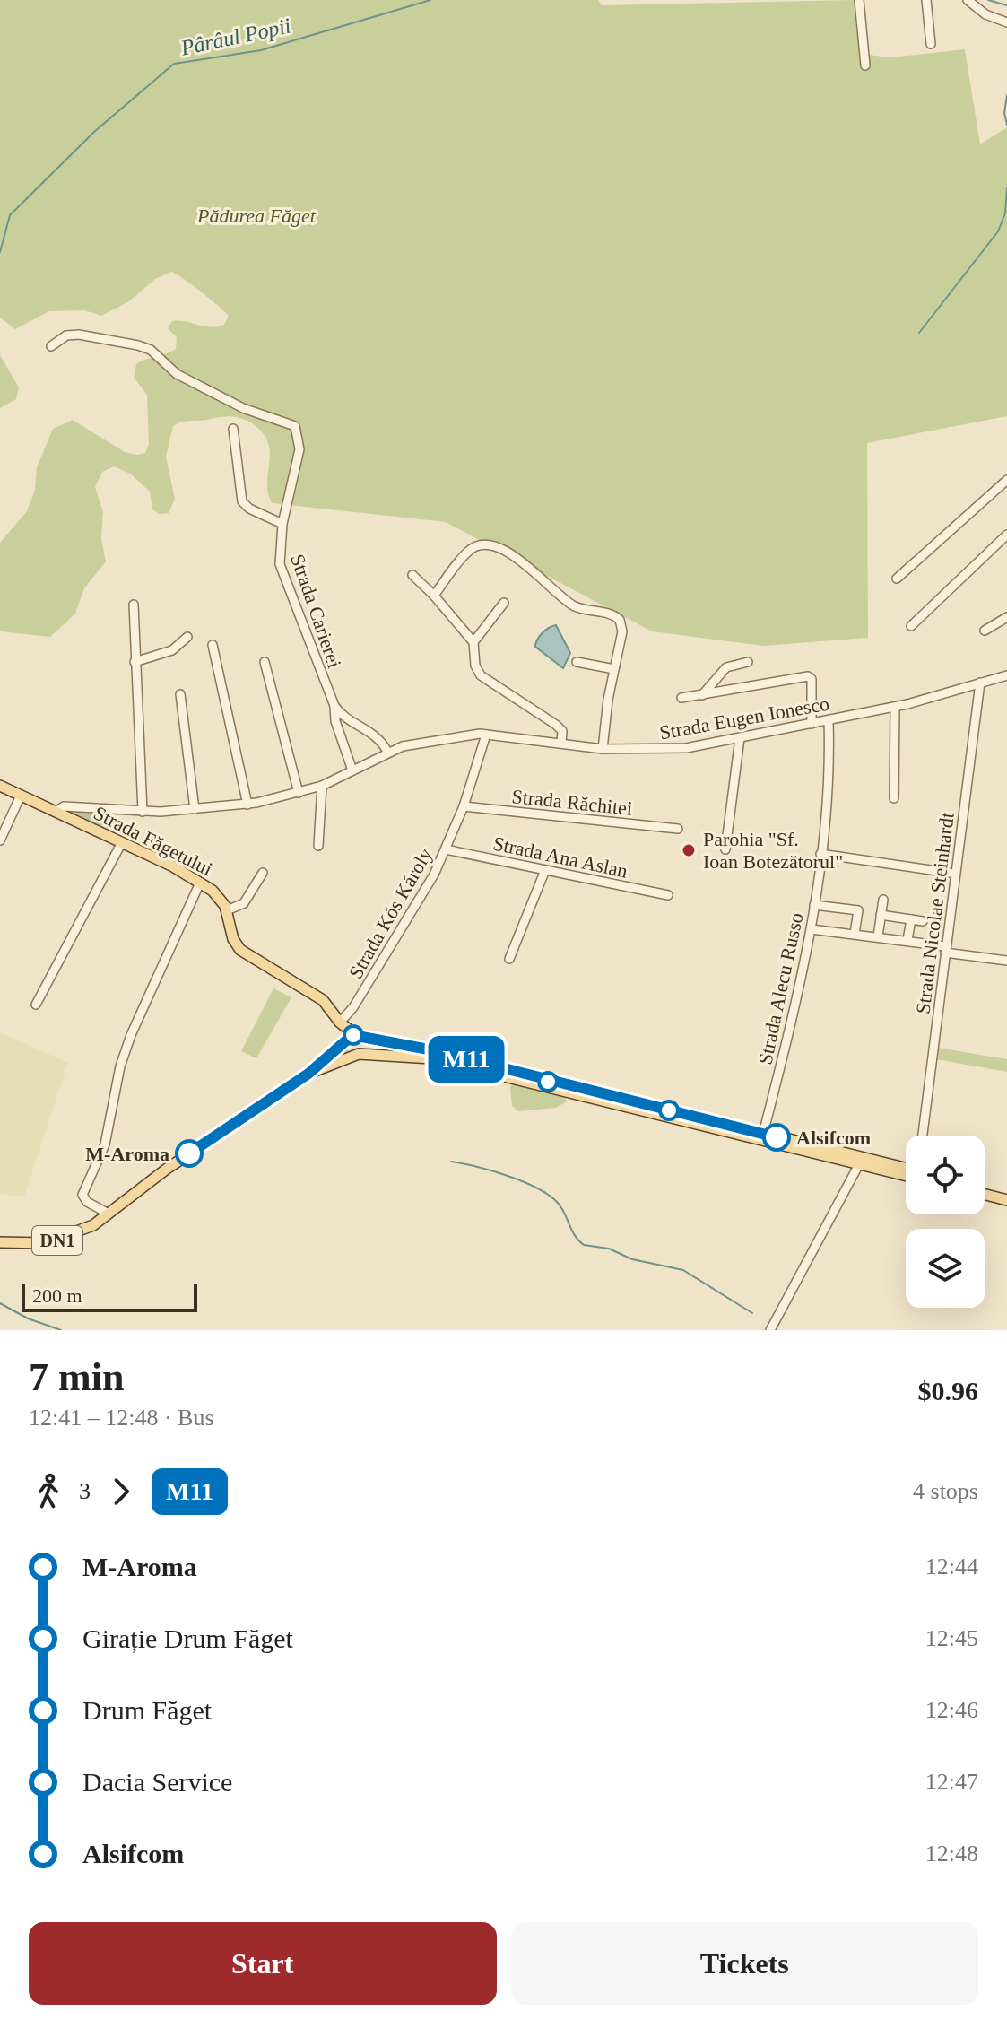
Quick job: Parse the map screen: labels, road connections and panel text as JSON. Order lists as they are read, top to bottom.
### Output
{
  "streets": {
    "main road": ["Strada Făgetului", "DN1"],
    "street": [
      "Strada Carierei",
      "Strada Eugen Ionesco",
      "Strada Răchitei",
      "Strada Ana Aslan",
      "Strada Kós Károly",
      "Strada Nicolae Steinhardt",
      "Strada Alecu Russo"
    ]
  },
  "crossings": [
    ["Strada Carierei", "Strada Eugen Ionesco"],
    ["Strada Eugen Ionesco", "Strada Făgetului"],
    ["Strada Eugen Ionesco", "Strada Kós Károly"],
    ["Strada Eugen Ionesco", "Strada Nicolae Steinhardt"],
    ["Strada Eugen Ionesco", "Strada Alecu Russo"],
    ["Strada Răchitei", "Strada Kós Károly"],
    ["Strada Făgetului", "Strada Kós Károly"],
    ["Strada Făgetului", "DN1"],
    ["Strada Ana Aslan", "Strada Kós Károly"]
  ],
  "water": ["Pârâul Popii"],
  "parks": ["Pădurea Făget"],
  "places": ["Parohia \"Sf. Ioan Botezătorul\"", "Alsifcom", "M-Aroma"],
  "lines": ["bus line M11"],
  "scale_bar": "200 m",
  "page": {
    "on_map": "M11",
    "scale": "200 m",
    "heading": ["7 min", "12:41 – 12:48 · Bus", "$0.96"],
    "legs": ["3", "M11", "4 stops"],
    "list": [
      {
        "name": "M-Aroma",
        "value": "12:44"
      },
      {
        "name": "Girație Drum Făget",
        "value": "12:45"
      },
      {
        "name": "Drum Făget",
        "value": "12:46"
      },
      {
        "name": "Dacia Service",
        "value": "12:47"
      },
      {
        "name": "Alsifcom",
        "value": "12:48"
      }
    ],
    "buttons": ["Start", "Tickets"]
  }
}
